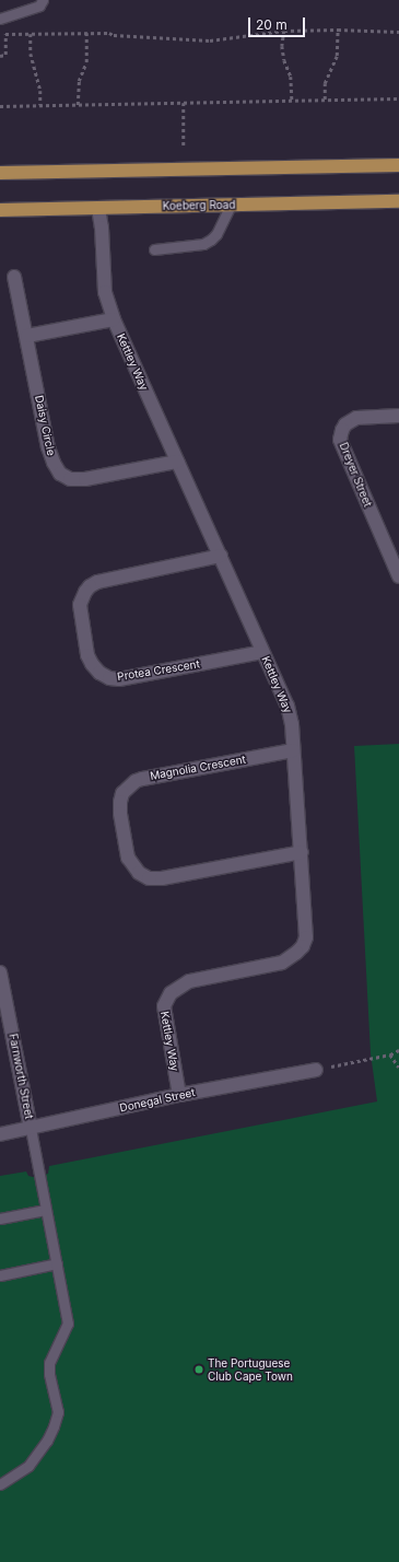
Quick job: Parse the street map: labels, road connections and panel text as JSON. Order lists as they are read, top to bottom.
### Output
{
  "streets": {
    "main road": ["Koeberg Road"],
    "street": [
      "Kettley Way",
      "Daisy Circle",
      "Dreyer Street",
      "Protea Crescent",
      "Magnolia Crescent",
      "Farnworth Street",
      "Donegal Street"
    ]
  },
  "crossings": [
    ["Koeberg Road", "Kettley Way"],
    ["Kettley Way", "Daisy Circle"],
    ["Kettley Way", "Protea Crescent"],
    ["Kettley Way", "Magnolia Crescent"],
    ["Kettley Way", "Donegal Street"],
    ["Farnworth Street", "Donegal Street"]
  ],
  "places": ["The Portuguese Club Cape Town"],
  "scale_bar": "20 m"
}
